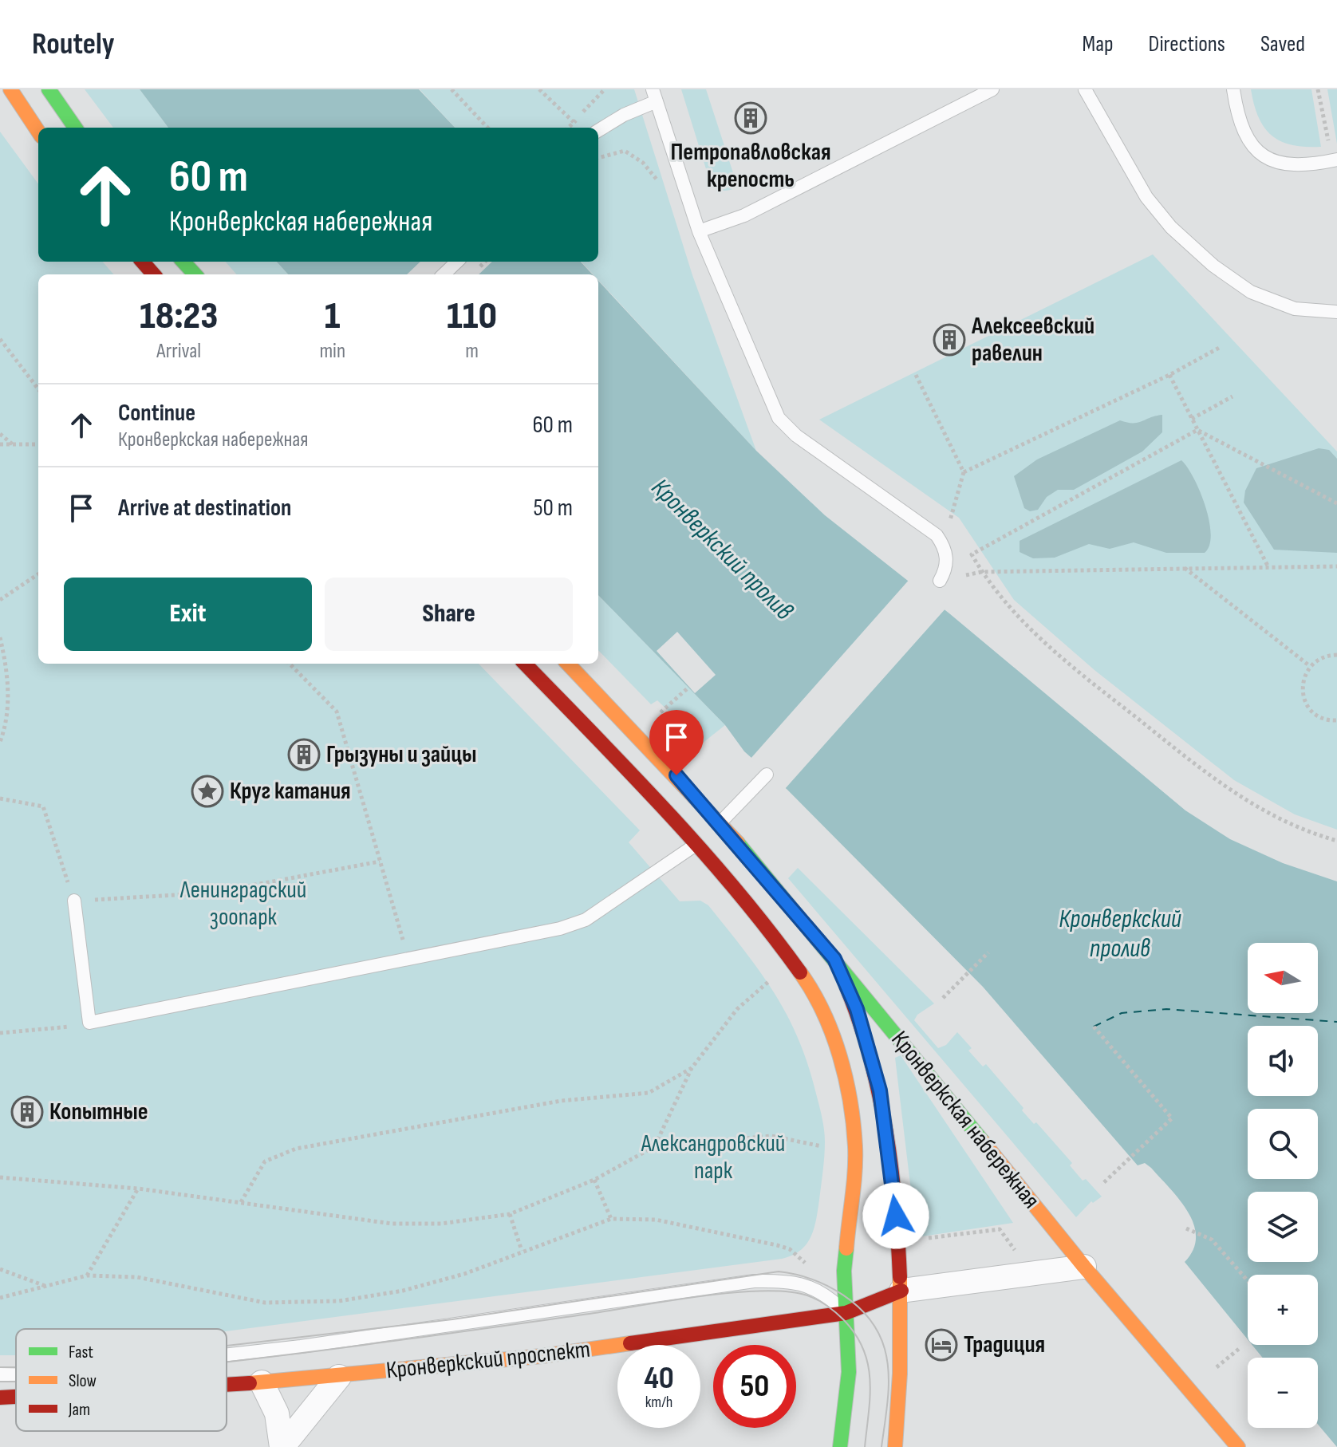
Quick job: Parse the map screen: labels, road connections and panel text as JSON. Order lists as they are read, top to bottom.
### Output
{
  "streets": {
    "main road": ["Кронверкская набережная", "Кронверкский проспект"]
  },
  "crossings": [
    ["Кронверкская набережная", "Кронверкский проспект"]
  ],
  "water": ["Кронверкский пролив"],
  "parks": ["Ленинградский зоопарк", "Александровский парк"],
  "places": {
    "building": [
      "Петропавловская крепость",
      "Алексеевский равелин",
      "Грызуны и зайцы",
      "Копытные"
    ],
    "place": ["Круг катания"],
    "hotel": ["Традиция"]
  },
  "legend": ["Fast", "Slow", "Jam"],
  "north": "left",
  "page": {
    "header": "Routely",
    "nav": ["Map", "Directions", "Saved"],
    "turn": ["60 m", "Кронверкская набережная"],
    "eta": [
      "18:23",
      "Arrival",
      "1",
      "min",
      "110",
      "m"
    ],
    "list": [
      {
        "name": "Continue",
        "note": "Кронверкская набережная",
        "value": "60 m"
      },
      {
        "name": "Arrive at destination",
        "value": "50 m"
      }
    ],
    "buttons": ["Exit", "Share"],
    "map_buttons": ["+", "−"],
    "speed": "40 km/h",
    "limit": "50"
  }
}
